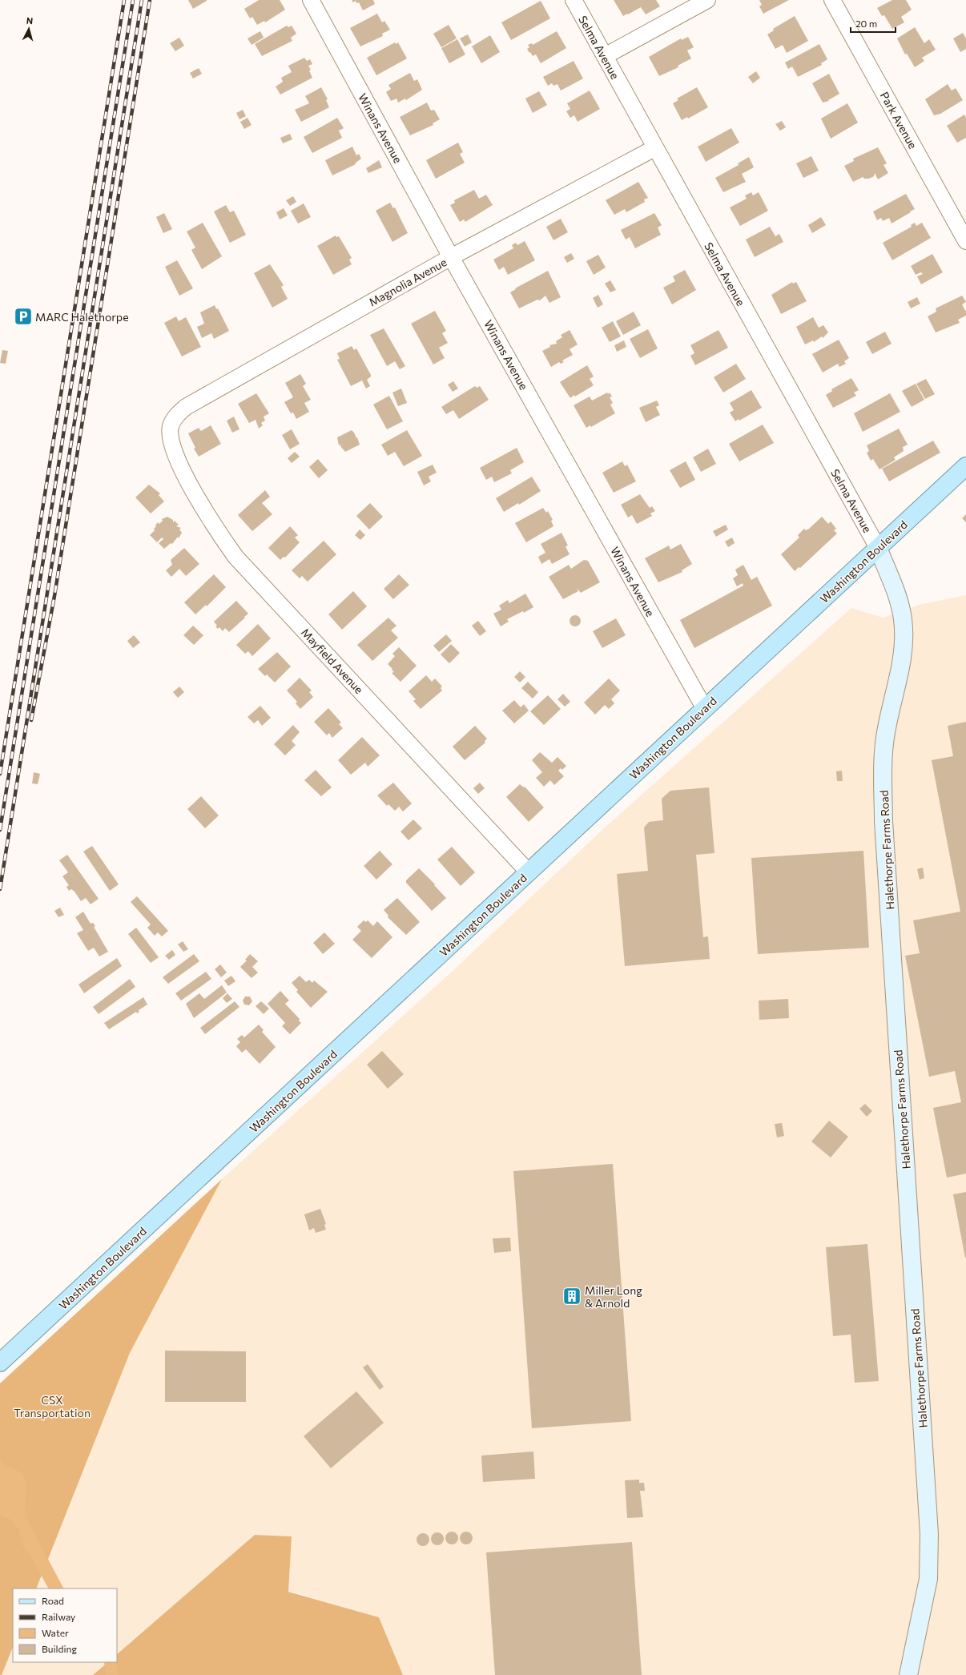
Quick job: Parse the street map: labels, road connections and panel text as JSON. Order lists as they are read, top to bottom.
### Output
{
  "streets": {
    "main road": ["Washington Boulevard"],
    "street": [
      "Selma Avenue",
      "Park Avenue",
      "Winans Avenue",
      "Magnolia Avenue",
      "Mayfield Avenue",
      "Halethorpe Farms Road"
    ]
  },
  "crossings": [
    ["Selma Avenue", "Magnolia Avenue"],
    ["Selma Avenue", "Washington Boulevard"],
    ["Selma Avenue", "Halethorpe Farms Road"],
    ["Winans Avenue", "Magnolia Avenue"],
    ["Winans Avenue", "Washington Boulevard"],
    ["Magnolia Avenue", "Mayfield Avenue"],
    ["Washington Boulevard", "Mayfield Avenue"],
    ["Washington Boulevard", "Halethorpe Farms Road"]
  ],
  "parks": ["CSX Transportation"],
  "places": {
    "parking": ["MARC Halethorpe"],
    "building": ["Miller Long & Arnold"]
  },
  "legend": [
    "Road",
    "Railway",
    "Water",
    "Building"
  ],
  "scale_bar": "20 m",
  "north": "top"
}
